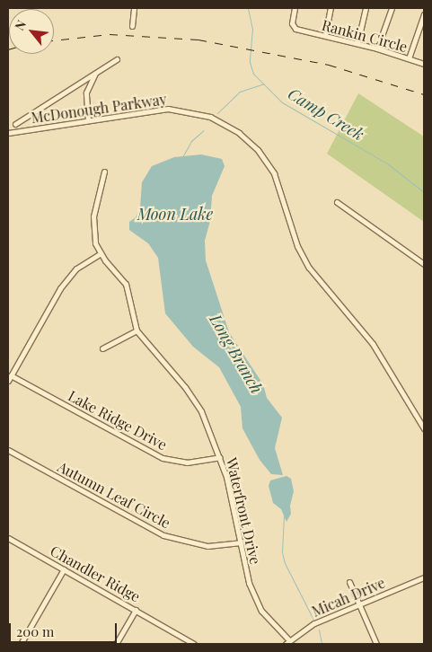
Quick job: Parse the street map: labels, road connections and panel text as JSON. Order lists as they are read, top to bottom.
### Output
{
  "streets": {
    "street": [
      "Rankin Circle",
      "McDonough Parkway",
      "Lake Ridge Drive",
      "Autumn Leaf Circle",
      "Waterfront Drive",
      "Chandler Ridge",
      "Micah Drive"
    ]
  },
  "crossings": [
    ["Lake Ridge Drive", "Waterfront Drive"],
    ["Autumn Leaf Circle", "Waterfront Drive"],
    ["Waterfront Drive", "Micah Drive"]
  ],
  "water": ["Camp Creek", "Moon Lake", "Long Branch"],
  "scale_bar": "200 m",
  "north": "top left"
}
